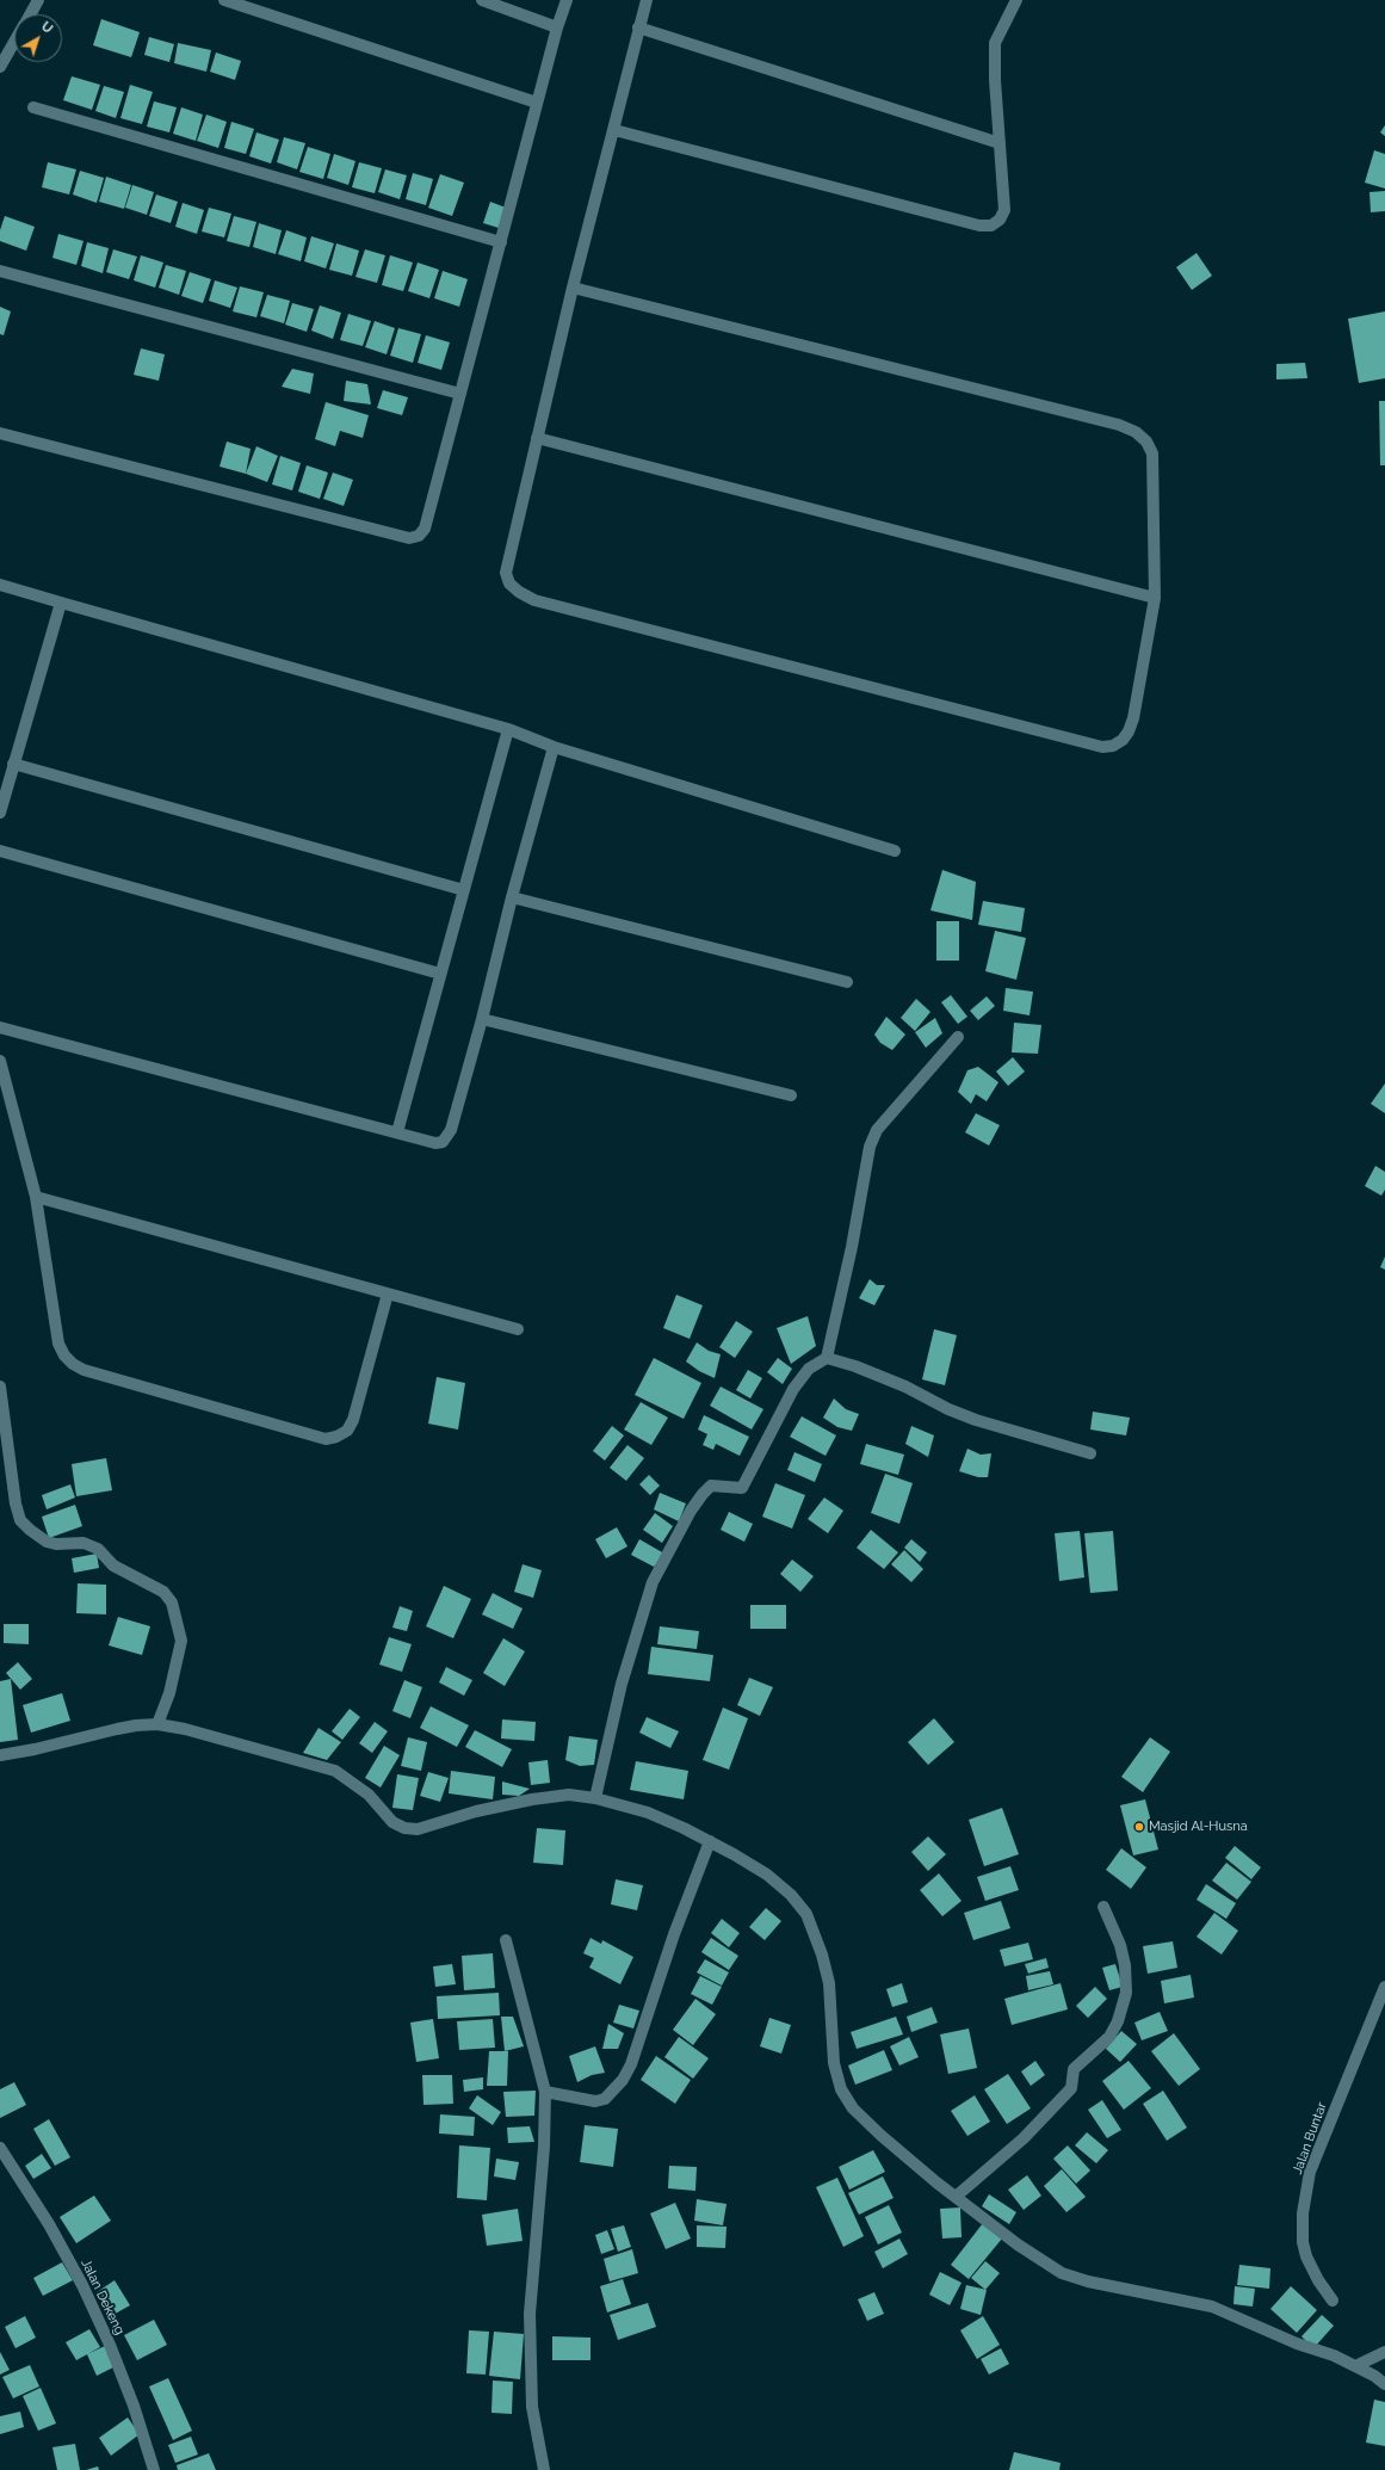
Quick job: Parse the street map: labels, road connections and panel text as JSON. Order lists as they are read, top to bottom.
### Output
{
  "streets": {
    "street": ["Jalan Buntar", "Jalan Dekeng"]
  },
  "places": ["Masjid Al-Husna"],
  "north": "top right"
}
